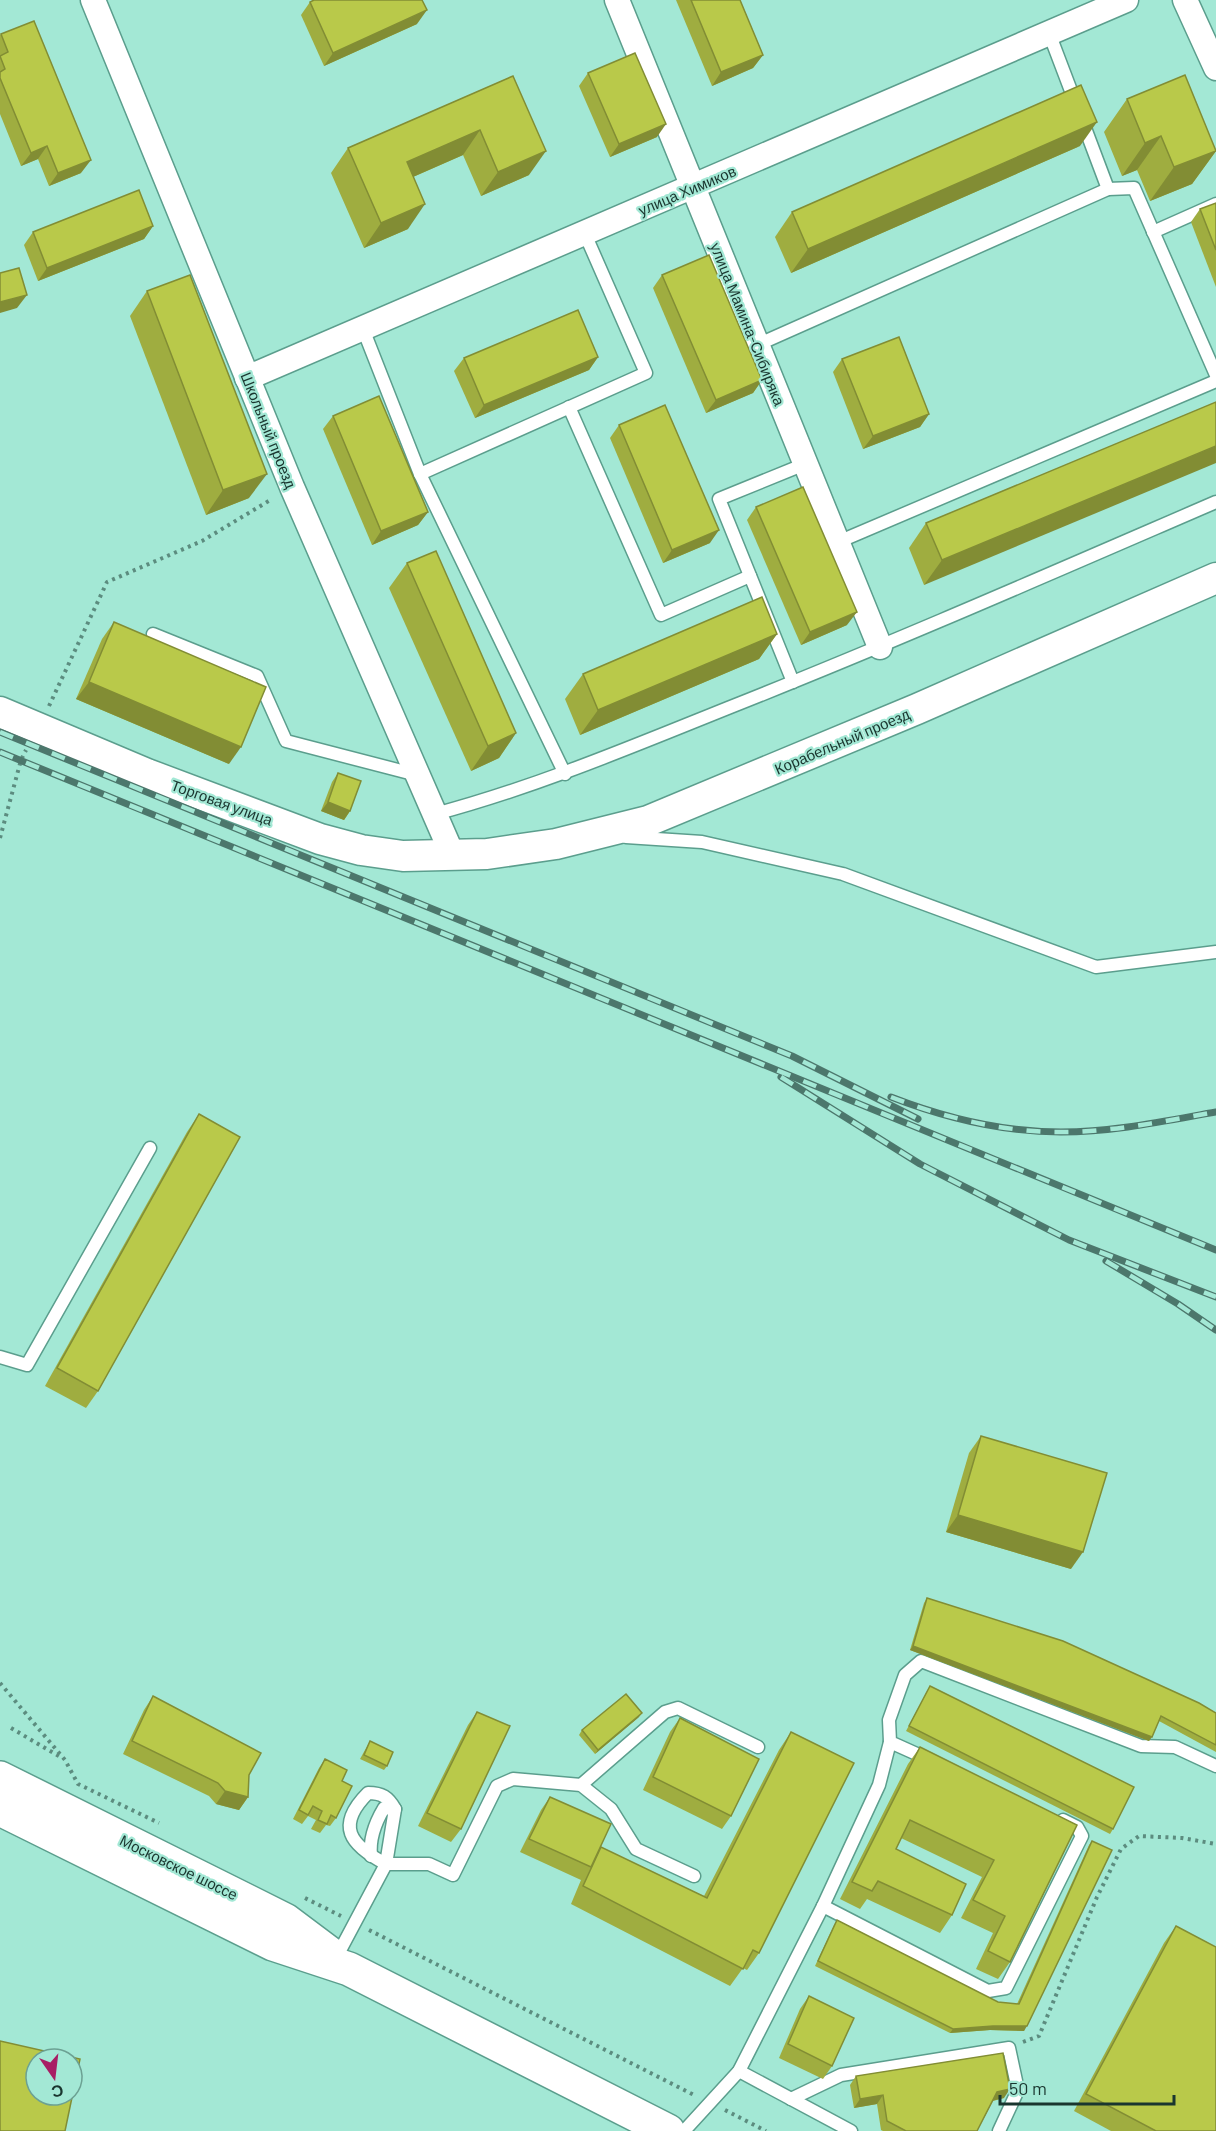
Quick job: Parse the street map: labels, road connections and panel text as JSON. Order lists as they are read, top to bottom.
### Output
{
  "streets": {
    "main road": ["Московское шоссе"],
    "street": [
      "улица Химиков",
      "улица Мамина-Сибиряка",
      "Школьный проезд",
      "Корабельный проезд",
      "Торговая улица"
    ]
  },
  "crossings": [
    ["улица Химиков", "улица Мамина-Сибиряка"],
    ["улица Химиков", "Школьный проезд"],
    ["Школьный проезд", "Корабельный проезд"],
    ["Школьный проезд", "Торговая улица"],
    ["Корабельный проезд", "Торговая улица"]
  ],
  "scale_bar": "50 m",
  "north": "bottom"
}
